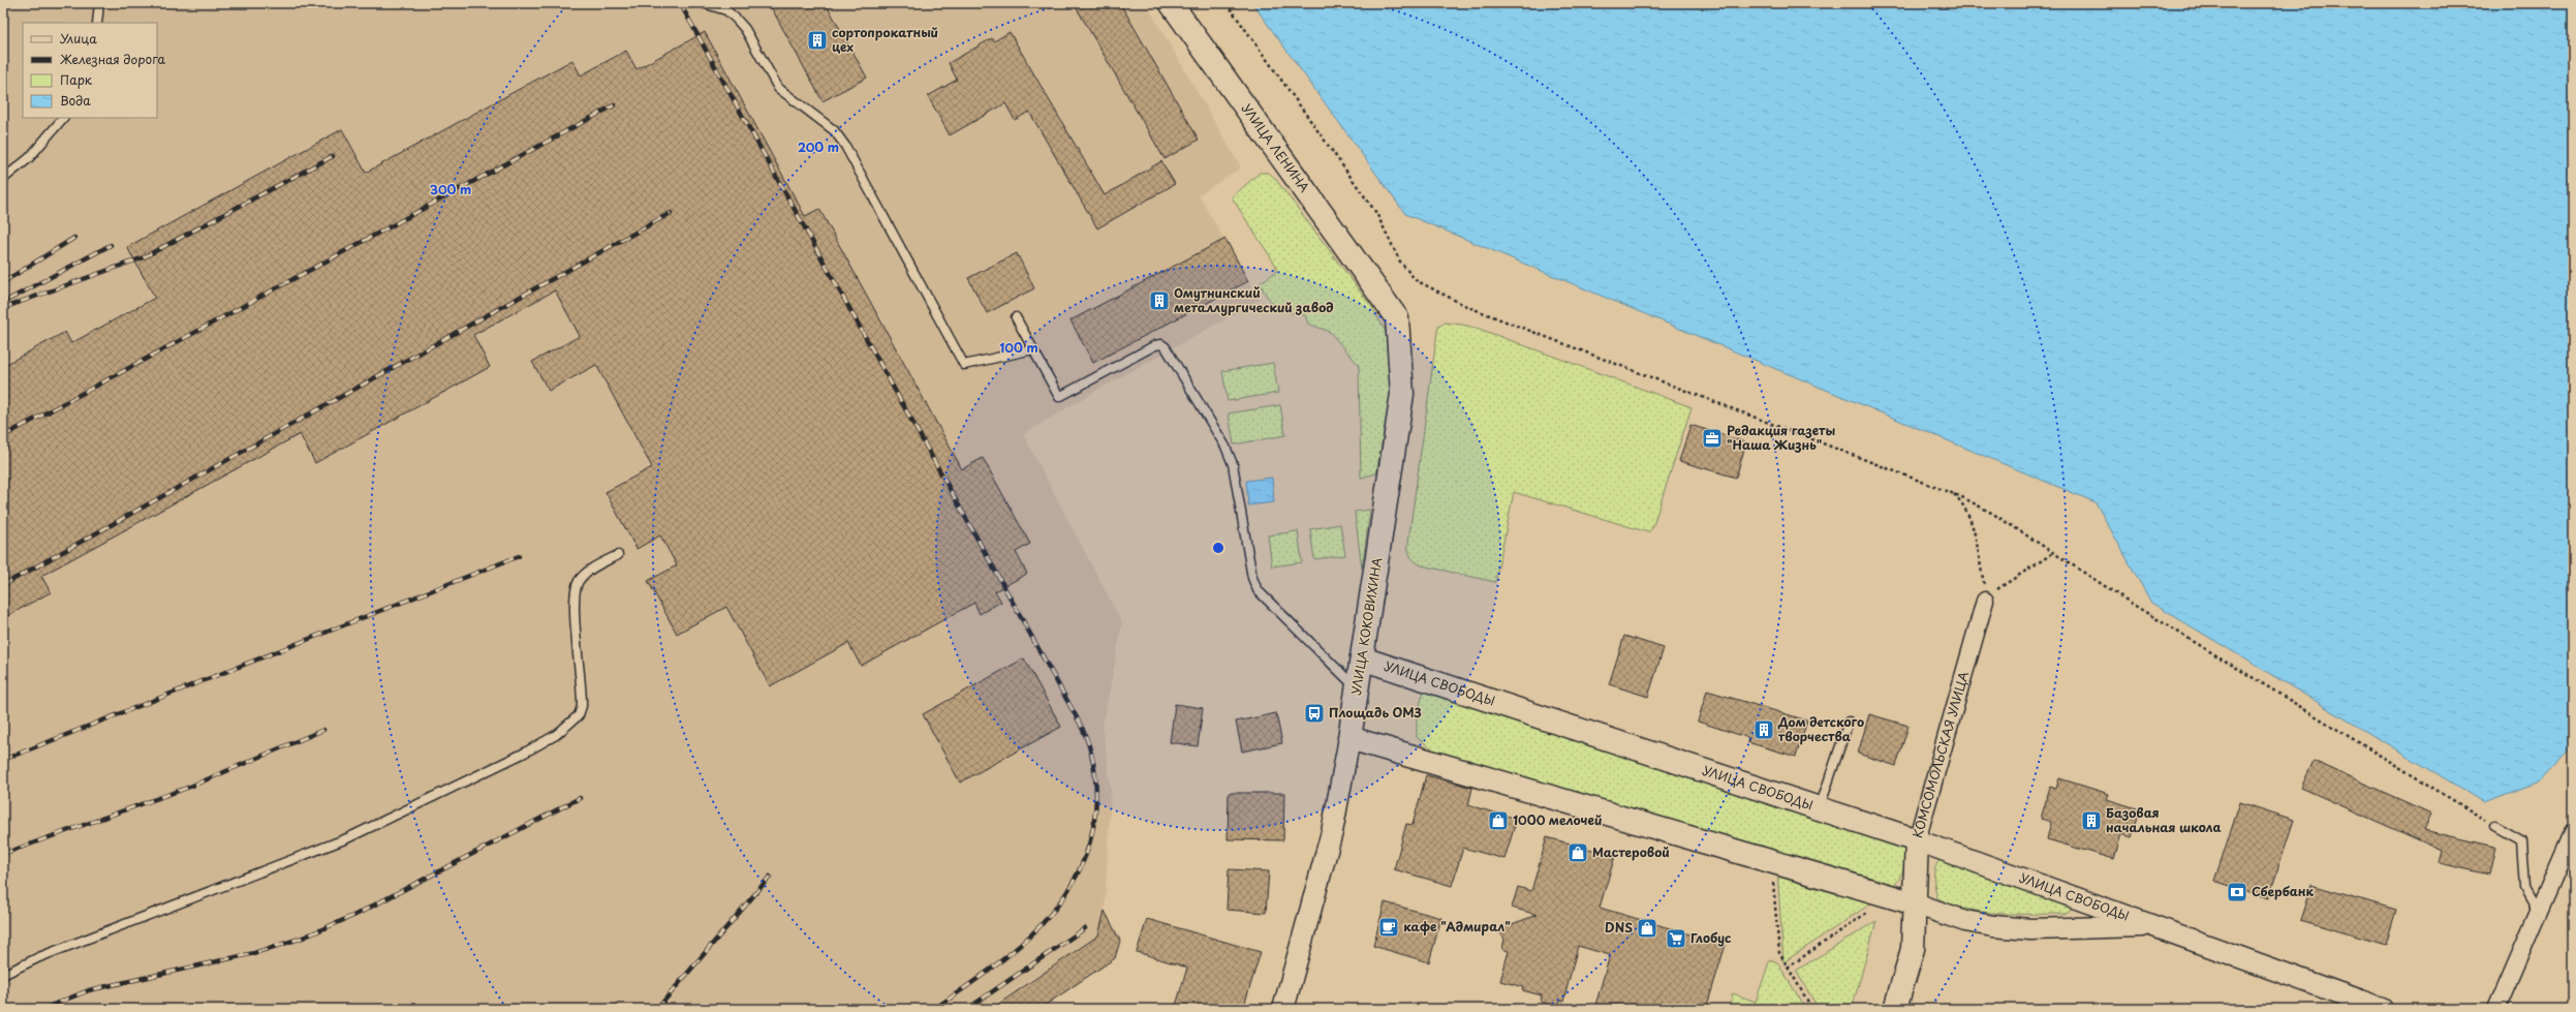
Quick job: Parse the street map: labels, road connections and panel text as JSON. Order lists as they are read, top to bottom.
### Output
{
  "streets": {
    "main road": [
      "УЛИЦА ЛЕНИНА",
      "УЛИЦА КОКОВИХИНА",
      "УЛИЦА СВОБОДЫ",
      "КОМСОМОЛЬСКАЯ УЛИЦА"
    ]
  },
  "crossings": [
    ["УЛИЦА ЛЕНИНА", "УЛИЦА КОКОВИХИНА"],
    ["УЛИЦА КОКОВИХИНА", "УЛИЦА СВОБОДЫ"],
    ["УЛИЦА СВОБОДЫ", "КОМСОМОЛЬСКАЯ УЛИЦА"]
  ],
  "places": {
    "building": [
      "сортопрокатный цех",
      "Омутнинский металлургический завод",
      "Дом детского творчества",
      "Базовая начальная школа"
    ],
    "office": ["Редакция газеты \"Наша Жизнь\""],
    "bus stop": ["Площадь ОМЗ"],
    "shop": ["1000 мелочей", "Мастеровой", "DNS"],
    "bank": ["Сбербанк"],
    "cafe": ["кафе \"Адмирал\""],
    "supermarket": ["Глобус"]
  },
  "legend": [
    "Улица",
    "Железная дорога",
    "Парк",
    "Вода"
  ],
  "rings": ["200 m", "300 m", "100 m"]
}
